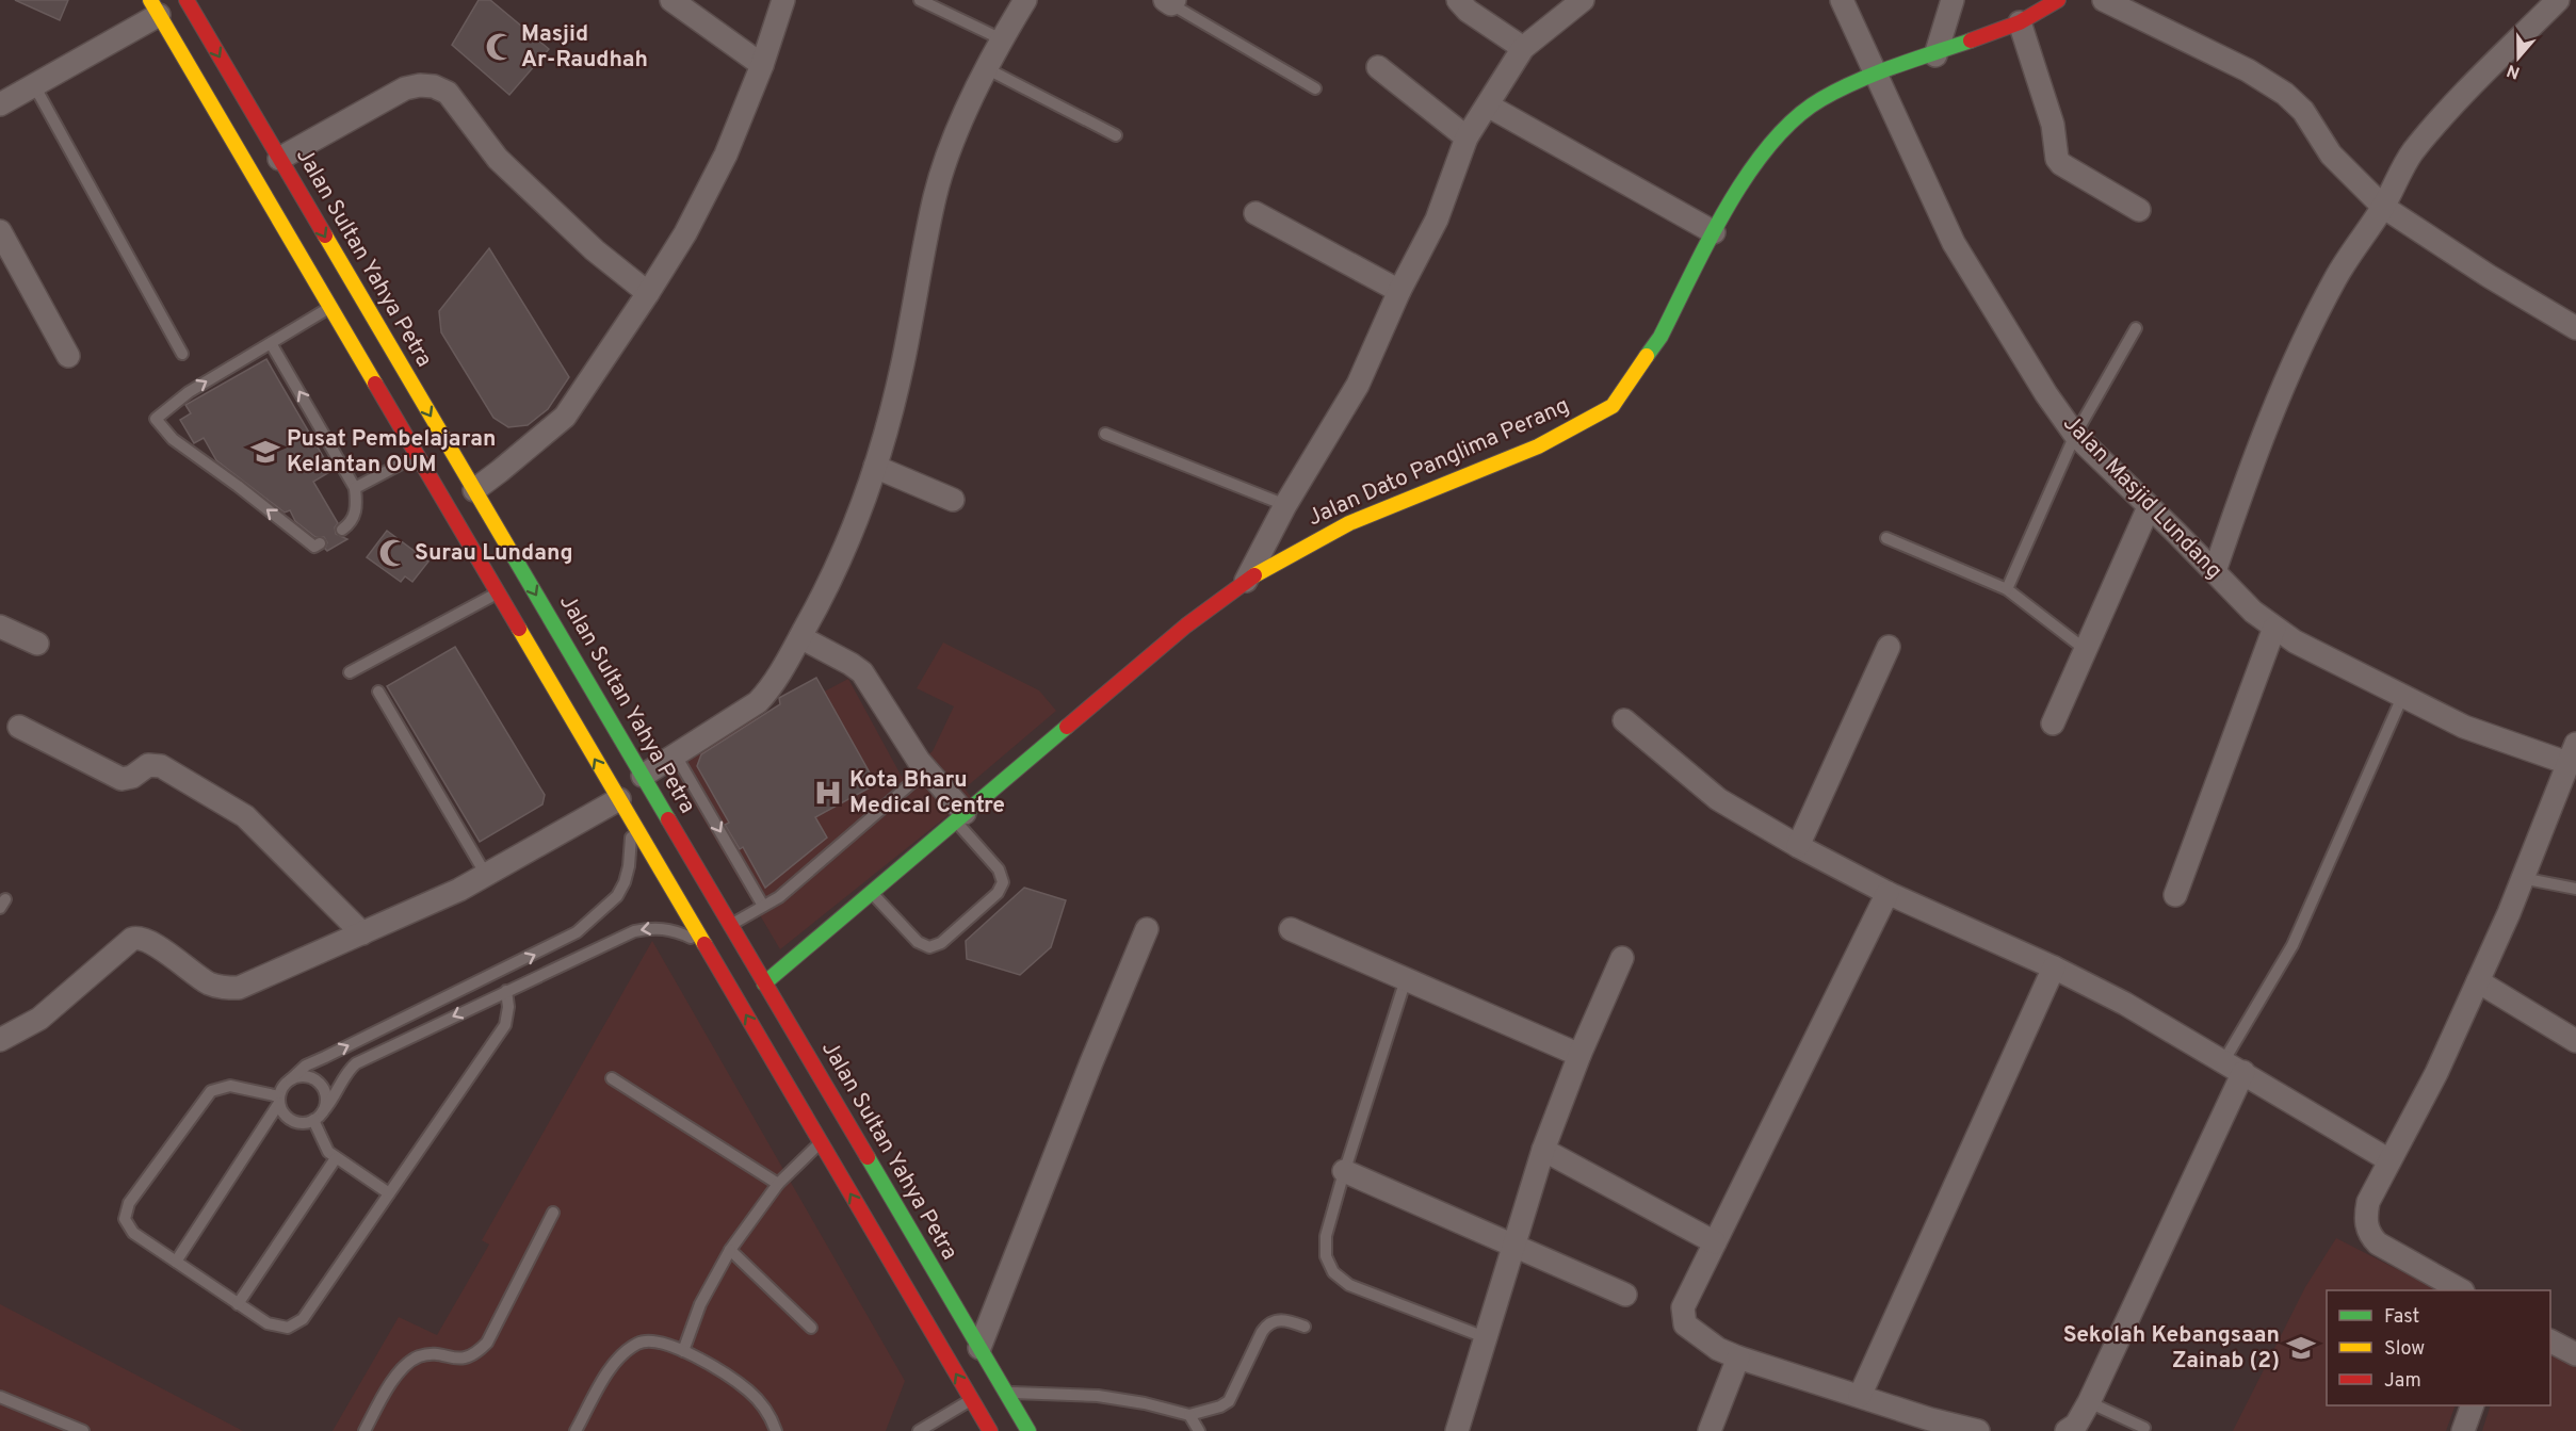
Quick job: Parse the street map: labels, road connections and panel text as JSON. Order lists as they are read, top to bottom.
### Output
{
  "streets": {
    "main road": ["Jalan Sultan Yahya Petra", "Jalan Dato Panglima Perang"],
    "street": ["Jalan Masjid Lundang"]
  },
  "crossings": [
    ["Jalan Sultan Yahya Petra", "Jalan Dato Panglima Perang"],
    ["Jalan Dato Panglima Perang", "Jalan Masjid Lundang"]
  ],
  "places": {
    "mosque": ["Masjid Ar-Raudhah", "Surau Lundang"],
    "school or university": ["Pusat Pembelajaran Kelantan OUM", "Sekolah Kebangsaan Zainab (2)"],
    "hospital": ["Kota Bharu Medical Centre"]
  },
  "legend": ["Fast", "Slow", "Jam"],
  "north": "bottom"
}
